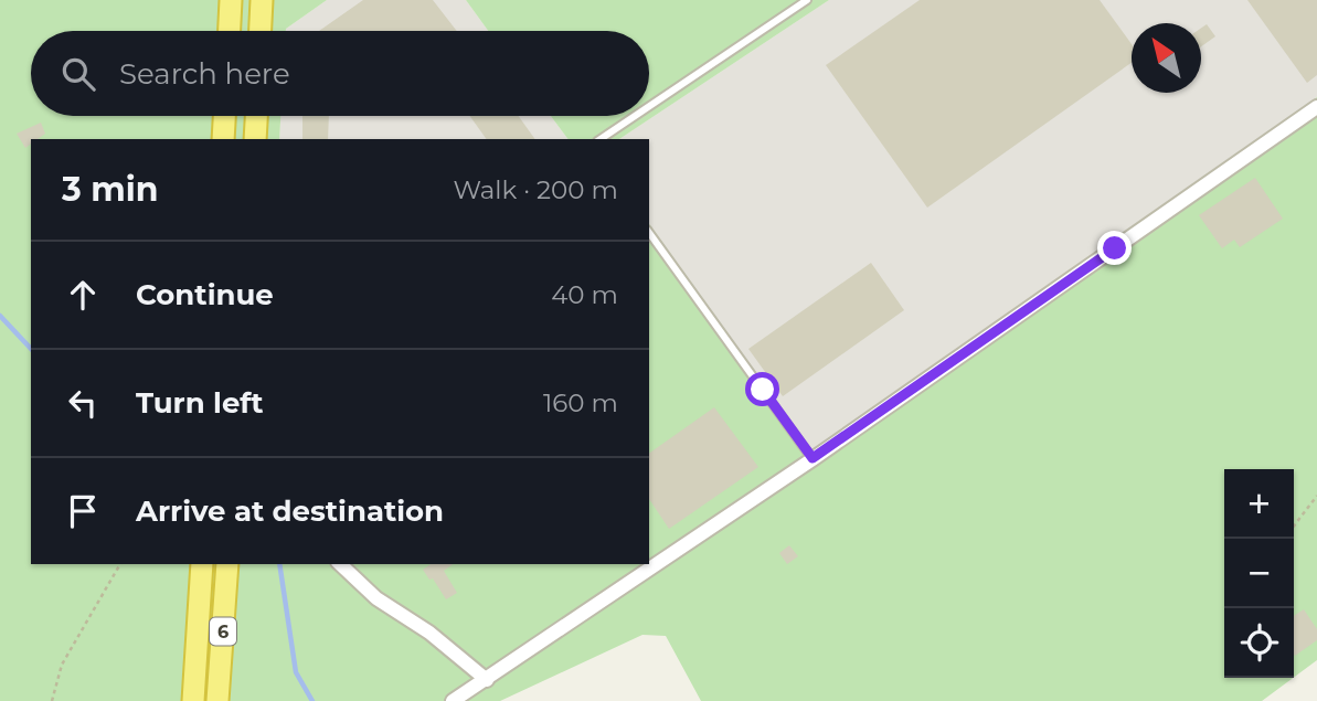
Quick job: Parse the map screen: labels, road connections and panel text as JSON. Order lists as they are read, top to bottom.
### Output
{
  "streets": {
    "highway": ["6"]
  },
  "north": "top left",
  "page": {
    "search": "Search here",
    "heading": ["3 min", "Walk · 200 m"],
    "list": [
      ["Continue", "40 m"],
      ["Turn left", "160 m"],
      "Arrive at destination"
    ],
    "map_buttons": ["+", "−"]
  }
}
